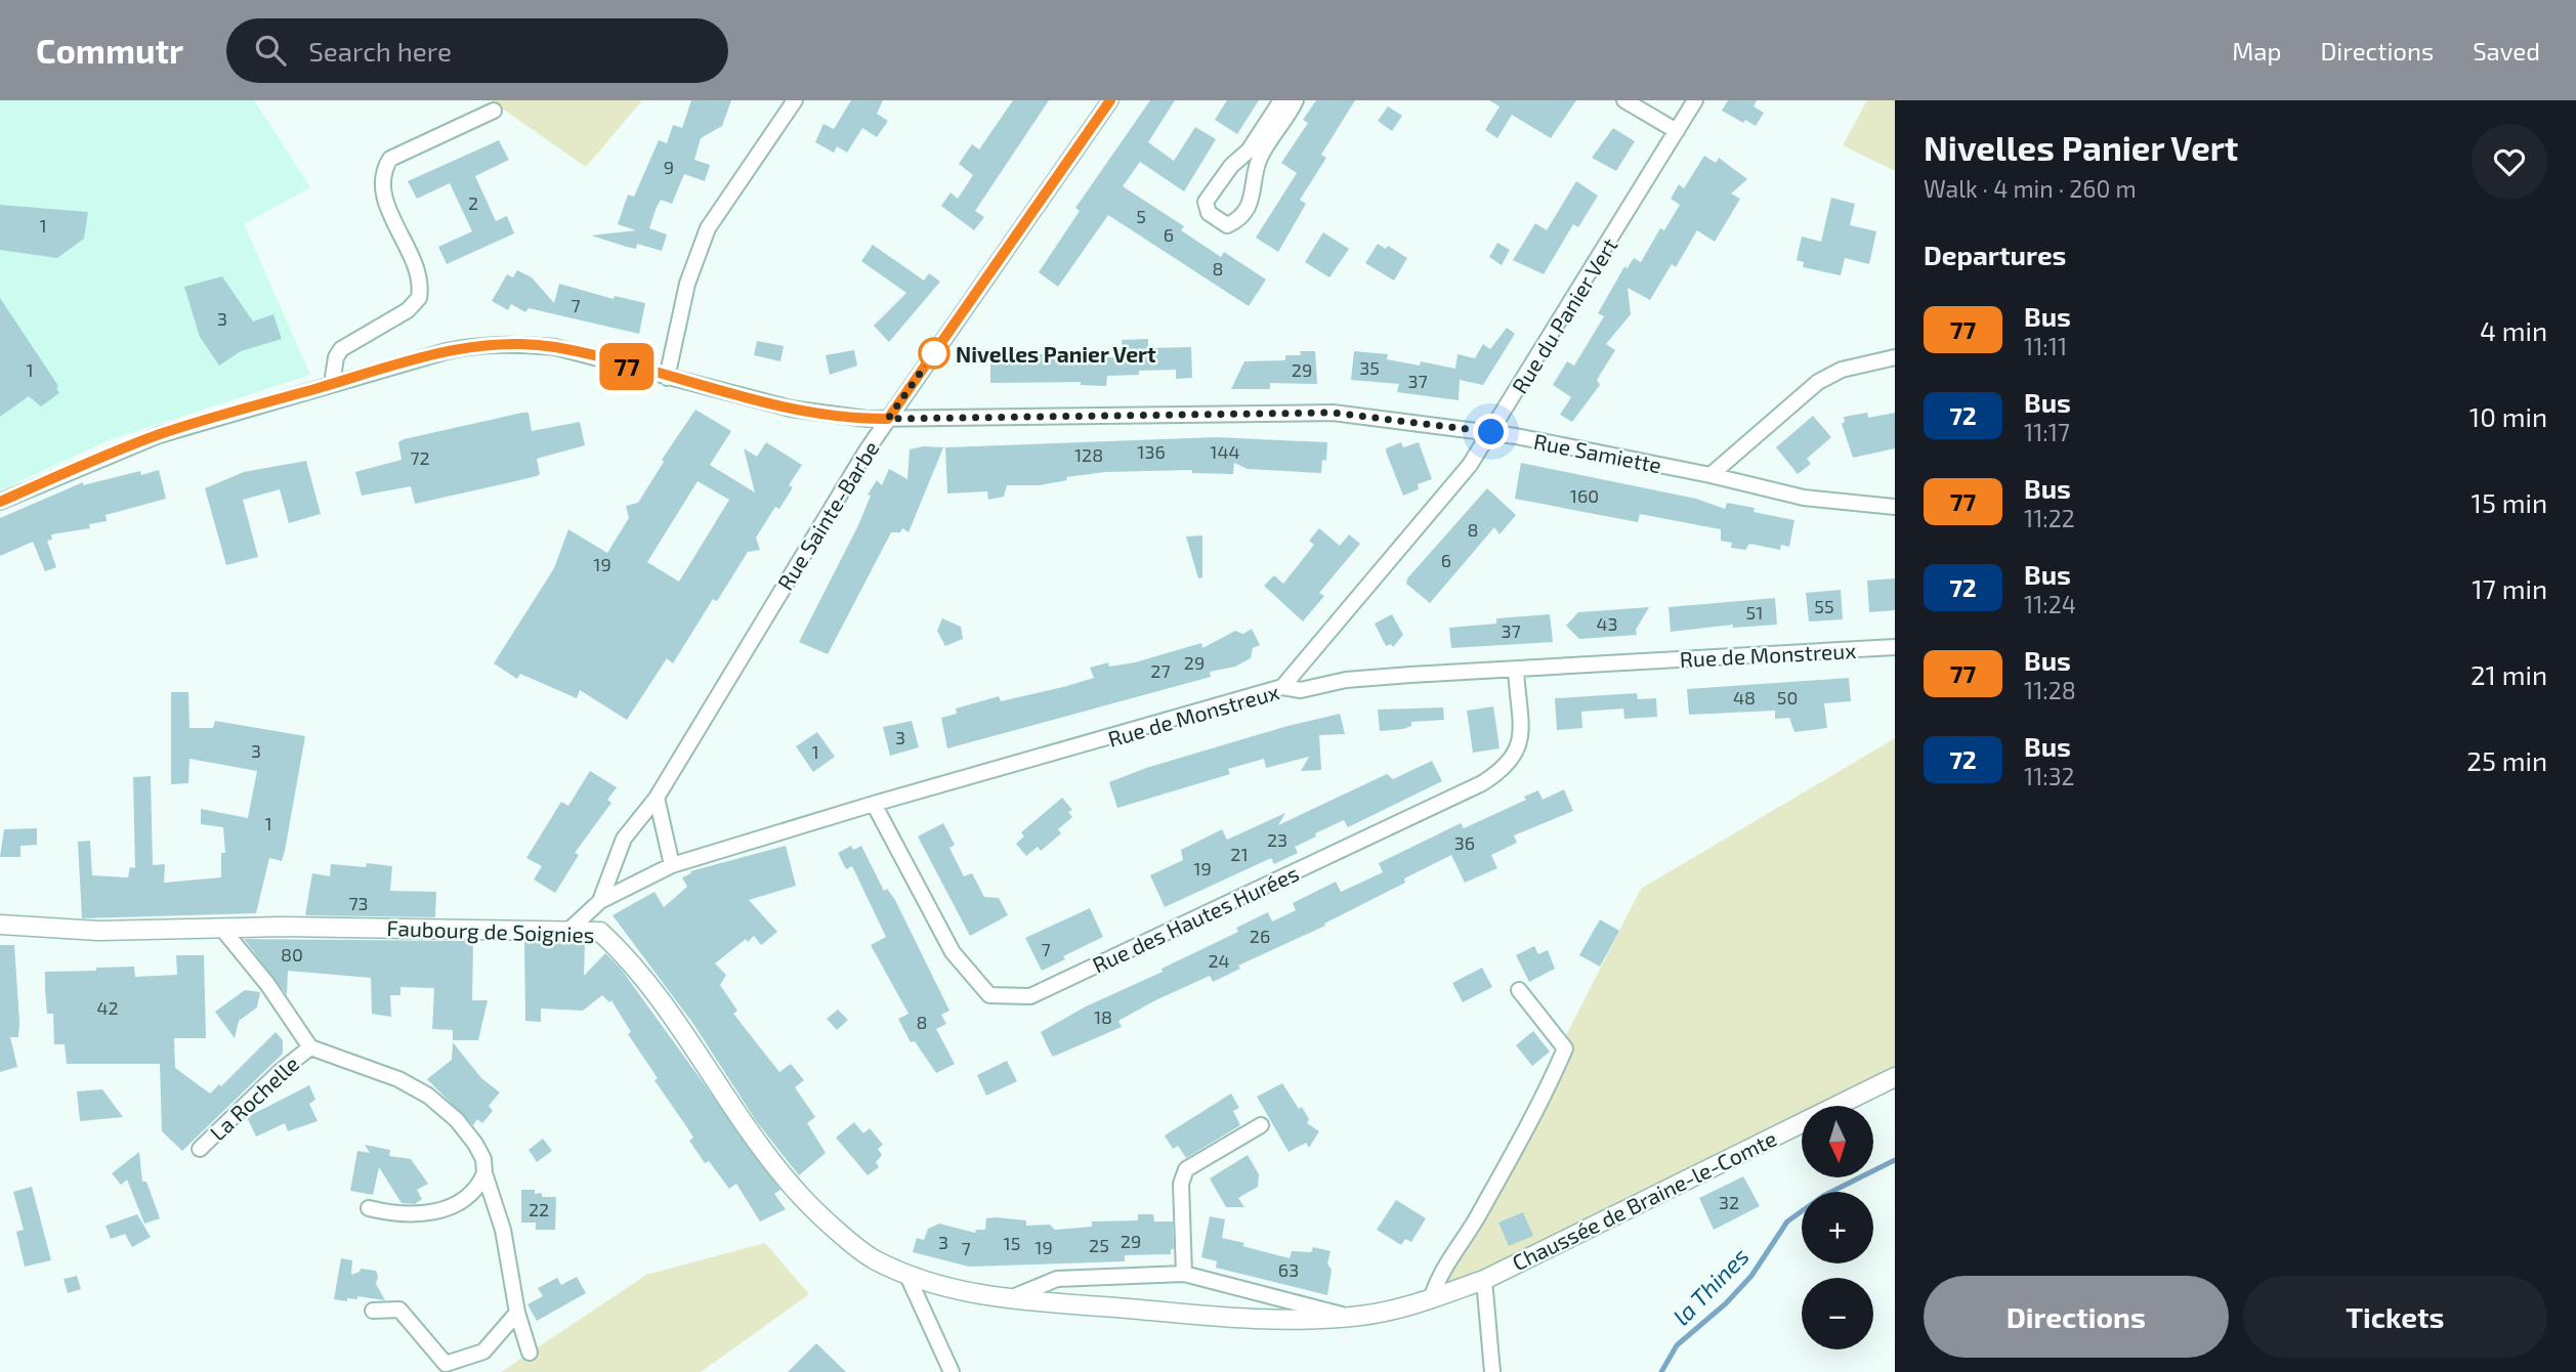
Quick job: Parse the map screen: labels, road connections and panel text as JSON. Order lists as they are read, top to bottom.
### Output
{
  "streets": {
    "street": [
      "Rue du Panier Vert",
      "Rue Samiette",
      "Rue Sainte-Barbe",
      "Rue de Monstreux",
      "Rue des Hautes Hurées",
      "Faubourg de Soignies",
      "La Rochelle",
      "Chaussée de Braine-le-Comte"
    ]
  },
  "crossings": [
    ["Rue du Panier Vert", "Rue Samiette"],
    ["Rue du Panier Vert", "Rue de Monstreux"],
    ["Rue Samiette", "Rue Sainte-Barbe"],
    ["Rue Sainte-Barbe", "Rue de Monstreux"],
    ["Rue de Monstreux", "Rue des Hautes Hurées"],
    ["Rue de Monstreux", "Faubourg de Soignies"],
    ["Faubourg de Soignies", "La Rochelle"],
    ["Faubourg de Soignies", "Chaussée de Braine-le-Comte"]
  ],
  "water": ["la Thines"],
  "places": ["Nivelles Panier Vert"],
  "lines": ["bus line 77"],
  "house_numbers": [
    "9",
    "2",
    "5",
    "1",
    "6",
    "8",
    "7",
    "3",
    "35",
    "1",
    "29",
    "37",
    "136",
    "144",
    "128",
    "72",
    "160",
    "8",
    "6",
    "19",
    "55",
    "51",
    "43",
    "37",
    "29",
    "27",
    "48",
    "50",
    "3",
    "3",
    "1",
    "1",
    "23",
    "36",
    "21",
    "19",
    "73",
    "26",
    "7",
    "80",
    "24",
    "42",
    "18",
    "8",
    "32",
    "22",
    "29",
    "3",
    "15",
    "25",
    "19",
    "7",
    "63"
  ],
  "north": "bottom",
  "page": {
    "header": "Commutr",
    "search": "Search here",
    "nav": ["Map", "Directions", "Saved"],
    "on_map": "77",
    "heading": [
      ["Nivelles Panier Vert", "Walk · 4 min · 260 m"],
      "Departures"
    ],
    "list": [
      {
        "mark": "77",
        "name": "Bus",
        "note": "11:11",
        "value": "4 min"
      },
      {
        "mark": "72",
        "name": "Bus",
        "note": "11:17",
        "value": "10 min"
      },
      {
        "mark": "77",
        "name": "Bus",
        "note": "11:22",
        "value": "15 min"
      },
      {
        "mark": "72",
        "name": "Bus",
        "note": "11:24",
        "value": "17 min"
      },
      {
        "mark": "77",
        "name": "Bus",
        "note": "11:28",
        "value": "21 min"
      },
      {
        "mark": "72",
        "name": "Bus",
        "note": "11:32",
        "value": "25 min"
      }
    ],
    "map_buttons": ["+", "−"],
    "buttons": ["Directions", "Tickets"]
  }
}
